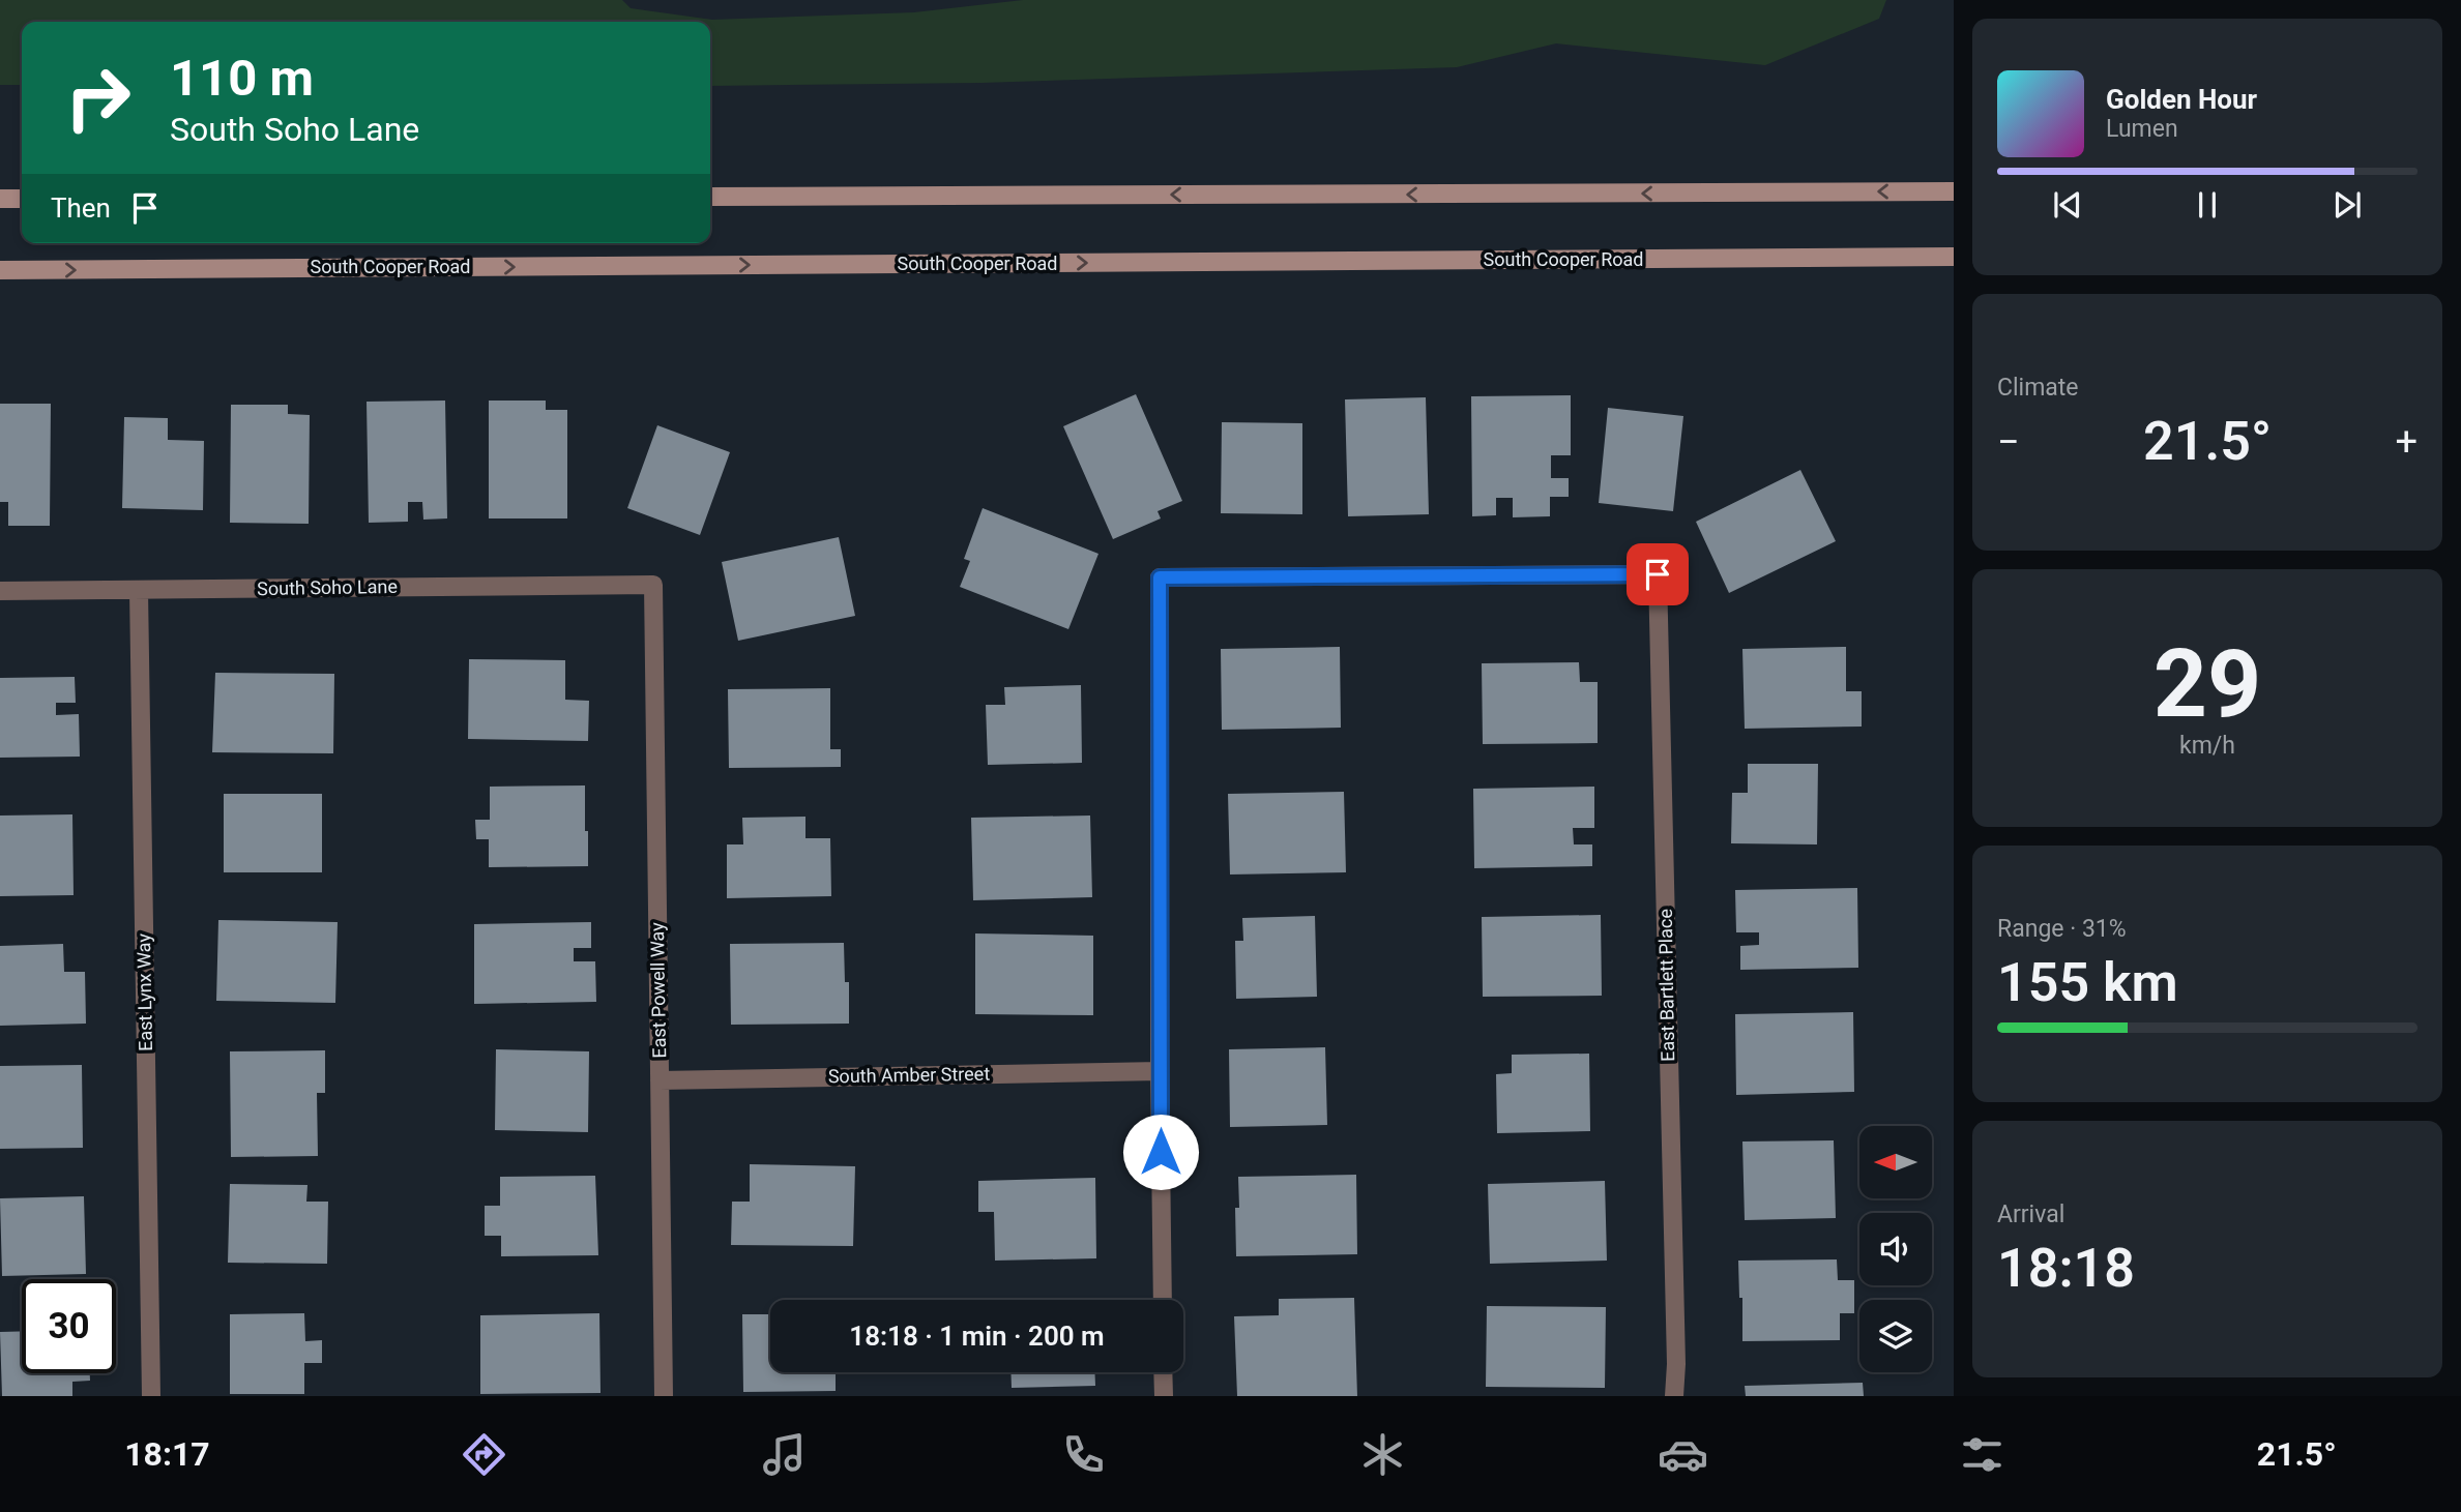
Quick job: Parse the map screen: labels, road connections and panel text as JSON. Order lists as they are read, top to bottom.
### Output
{
  "streets": {
    "main road": ["South Cooper Road"],
    "street": [
      "South Soho Lane",
      "East Bartlett Place",
      "East Powell Way",
      "East Lynx Way",
      "South Amber Street"
    ]
  },
  "crossings": [
    ["South Soho Lane", "East Powell Way"],
    ["South Soho Lane", "East Lynx Way"],
    ["East Bartlett Place", "South Amber Street"],
    ["East Powell Way", "South Amber Street"]
  ],
  "north": "left",
  "page": {
    "turn": ["110 m", "South Soho Lane"],
    "song": ["Golden Hour", "Lumen"],
    "then": "Then",
    "tile": [
      "Climate",
      ["29", "km/h"],
      ["Range · 31%", "155 km"],
      ["Arrival", "18:18"]
    ],
    "heat": ["−", "21.5°", "+"],
    "limit": "30",
    "trip": "18:18 · 1 min · 200 m",
    "tabs": ["18:17", "21.5°"]
  }
}
